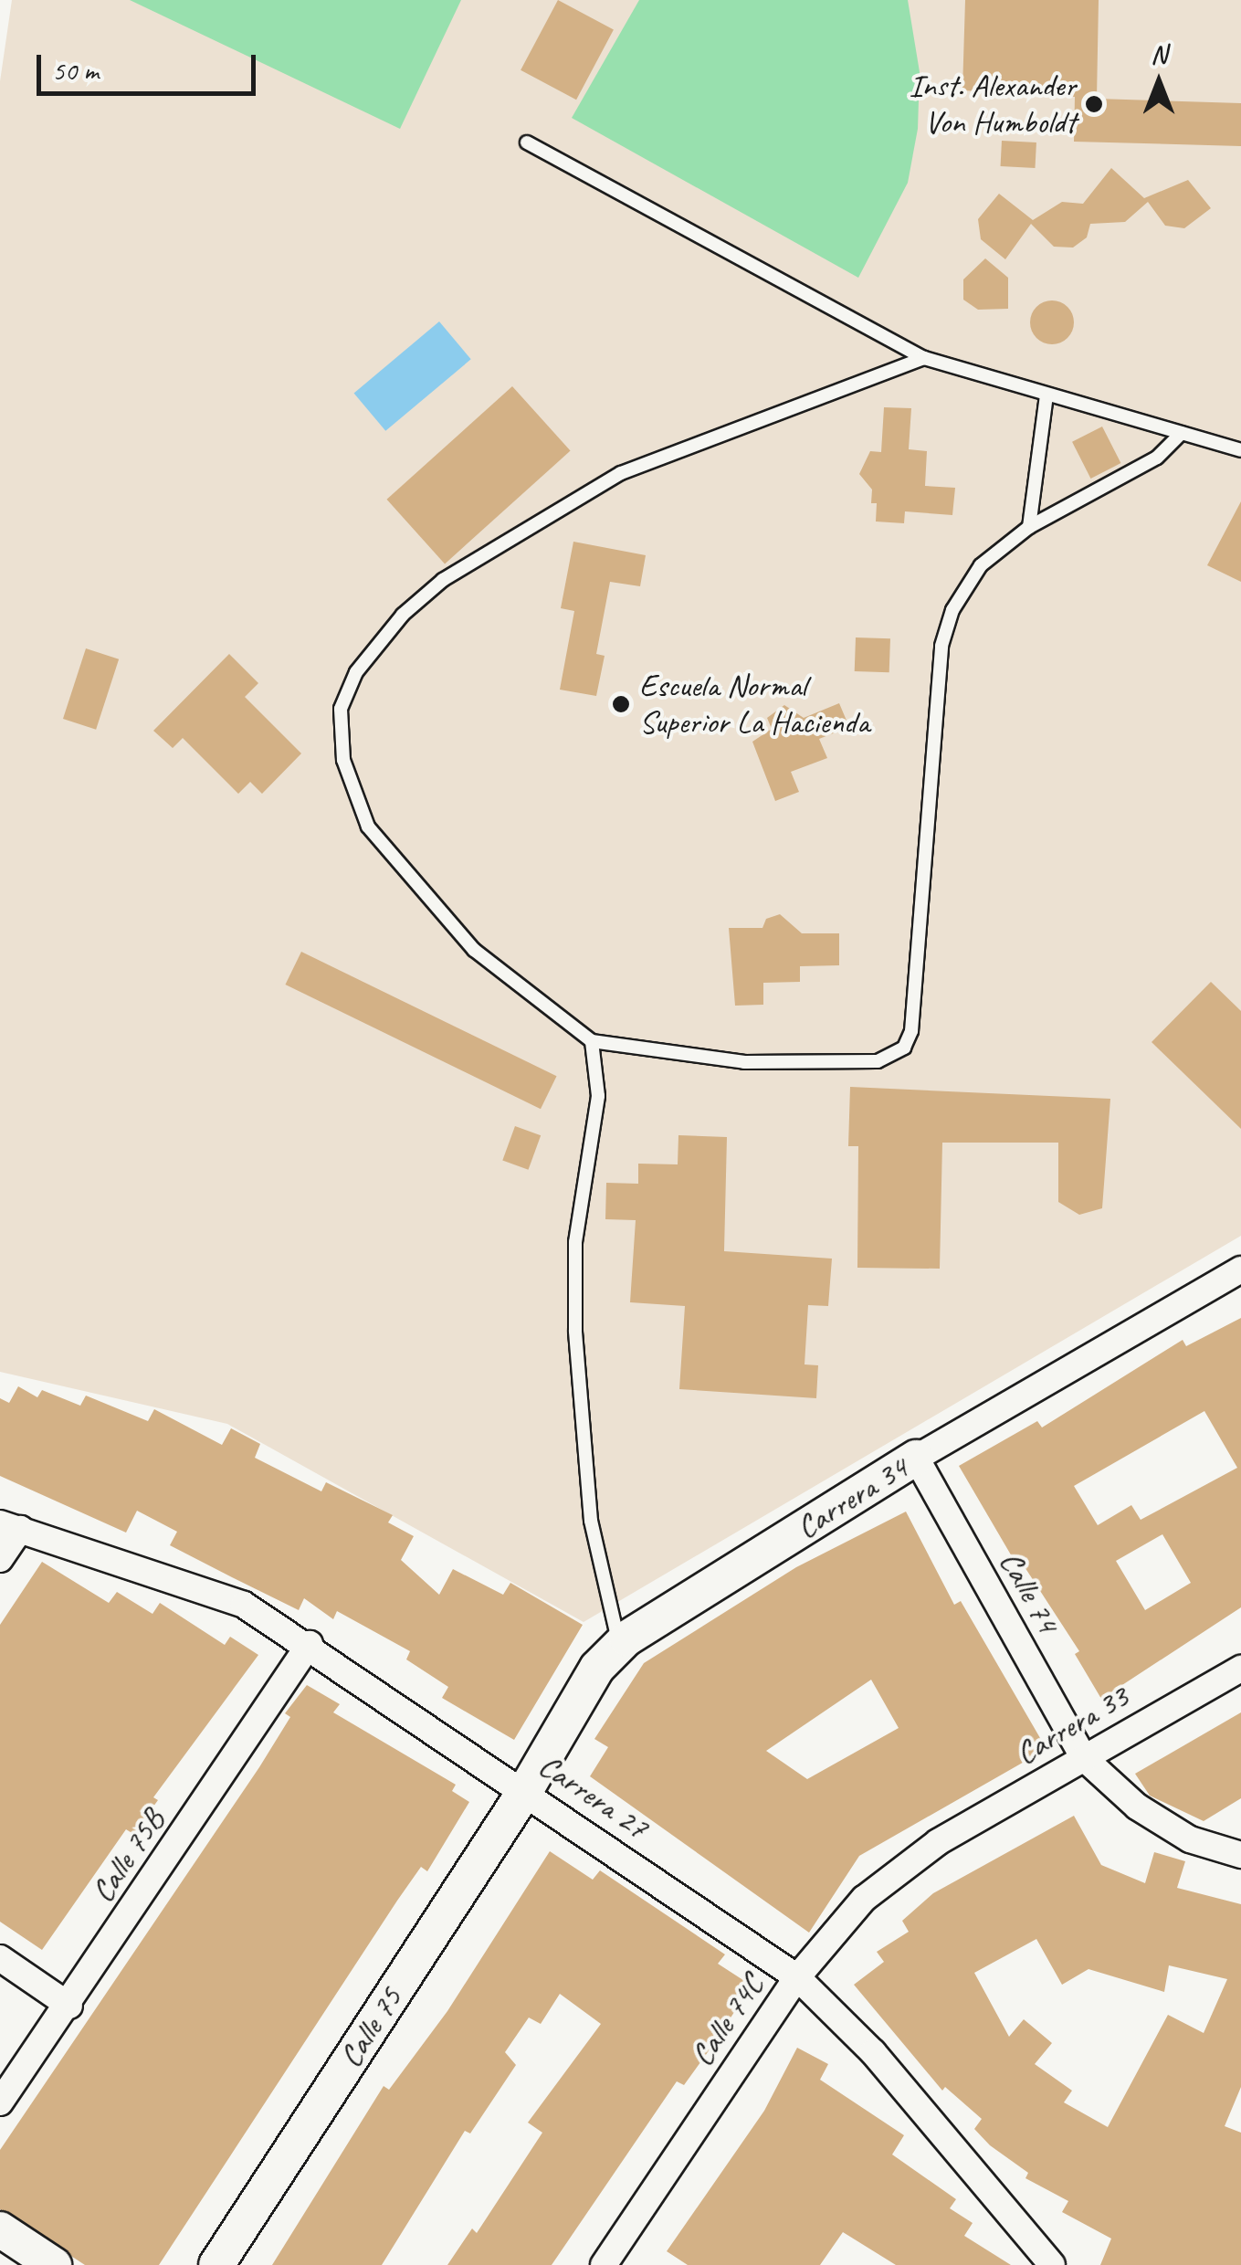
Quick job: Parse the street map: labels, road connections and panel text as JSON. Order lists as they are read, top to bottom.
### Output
{
  "streets": {
    "street": [
      "Carrera 34",
      "Calle 74",
      "Carrera 33",
      "Carrera 27",
      "Calle 75B",
      "Calle 74C",
      "Calle 75"
    ]
  },
  "crossings": [
    ["Carrera 34", "Calle 74"],
    ["Carrera 34", "Carrera 27"],
    ["Carrera 34", "Calle 75"],
    ["Calle 74", "Carrera 33"],
    ["Carrera 33", "Calle 74C"],
    ["Carrera 27", "Calle 75B"],
    ["Carrera 27", "Calle 74C"],
    ["Carrera 27", "Calle 75"]
  ],
  "places": ["Inst. Alexander Von Humboldt", "Escuela Normal Superior La Hacienda"],
  "scale_bar": "50 m",
  "north": "top"
}
